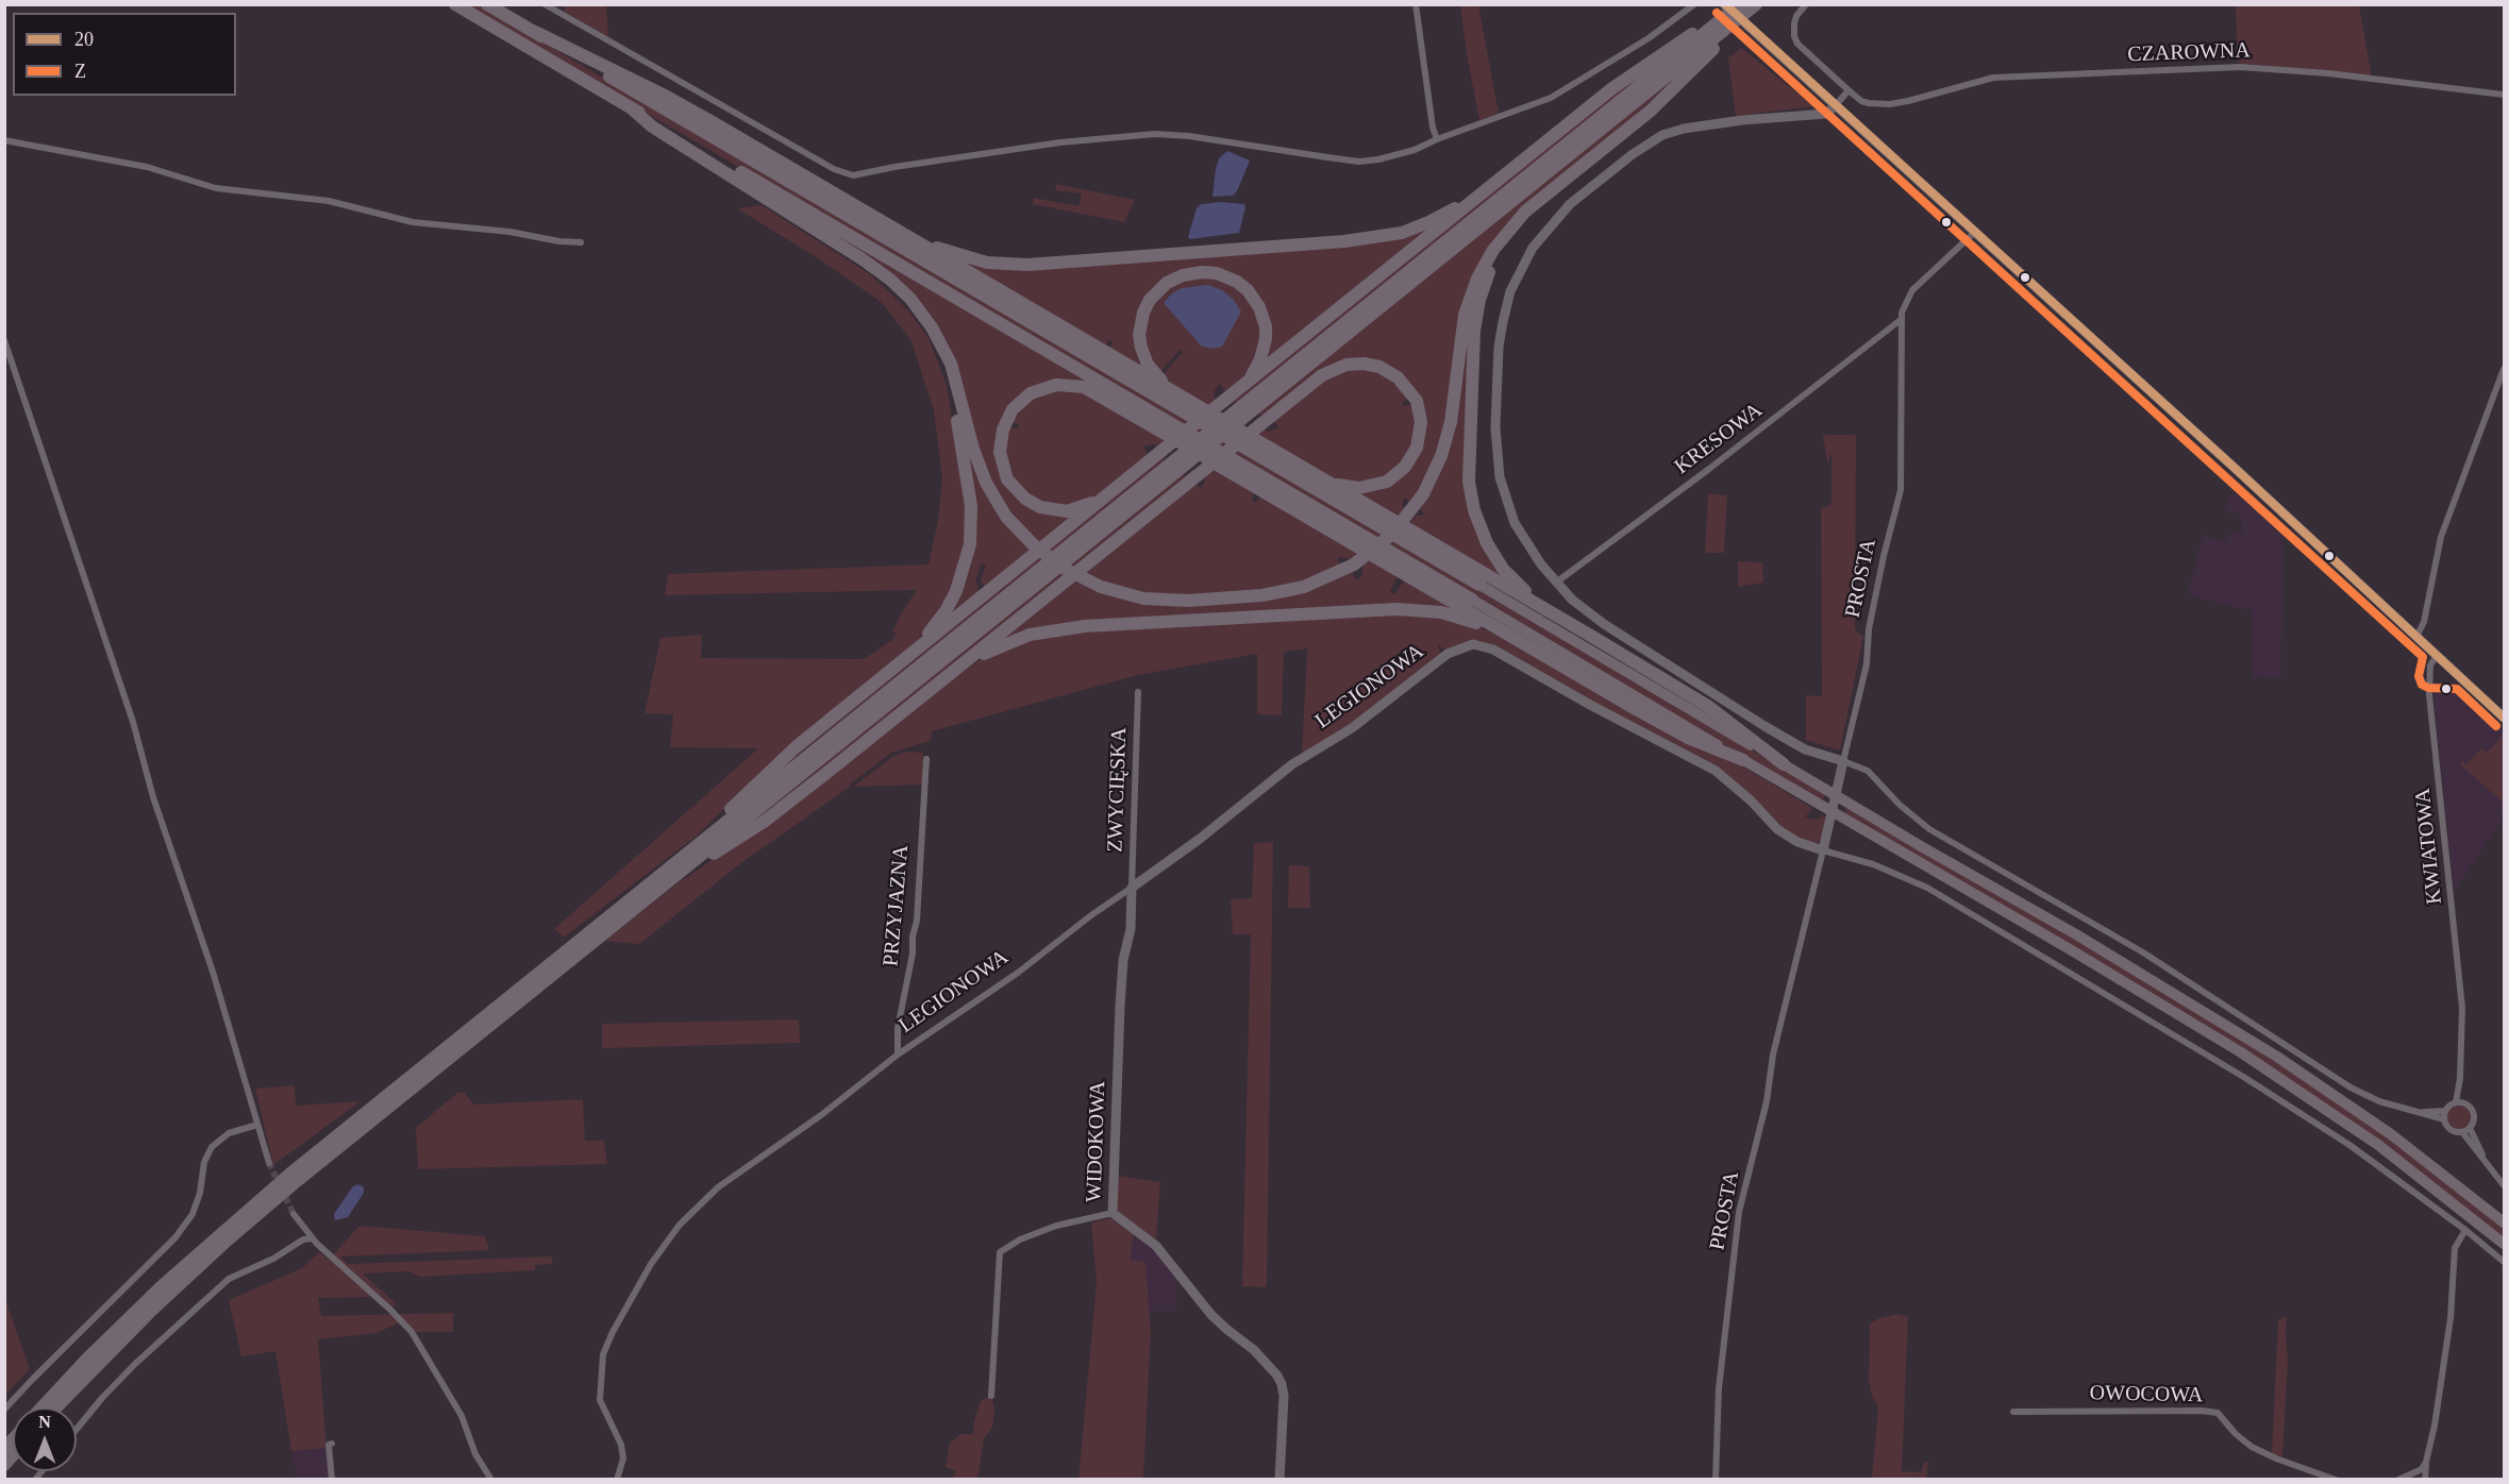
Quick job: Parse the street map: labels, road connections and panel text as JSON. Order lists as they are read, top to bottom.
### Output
{
  "streets": {
    "street": [
      "CZAROWNA",
      "KRESOWA",
      "PROSTA",
      "LEGIONOWA",
      "ZWYCIĘSKA",
      "KWIATOWA",
      "PRZYJAZNA",
      "WIDOKOWA",
      "OWOCOWA"
    ]
  },
  "crossings": [
    ["KRESOWA", "PROSTA"],
    ["PROSTA", "LEGIONOWA"],
    ["LEGIONOWA", "ZWYCIĘSKA"],
    ["LEGIONOWA", "PRZYJAZNA"],
    ["LEGIONOWA", "WIDOKOWA"],
    ["ZWYCIĘSKA", "WIDOKOWA"]
  ],
  "lines": ["transit line 20", "transit line Z"],
  "legend": ["20", "Z"],
  "north": "top"
}
